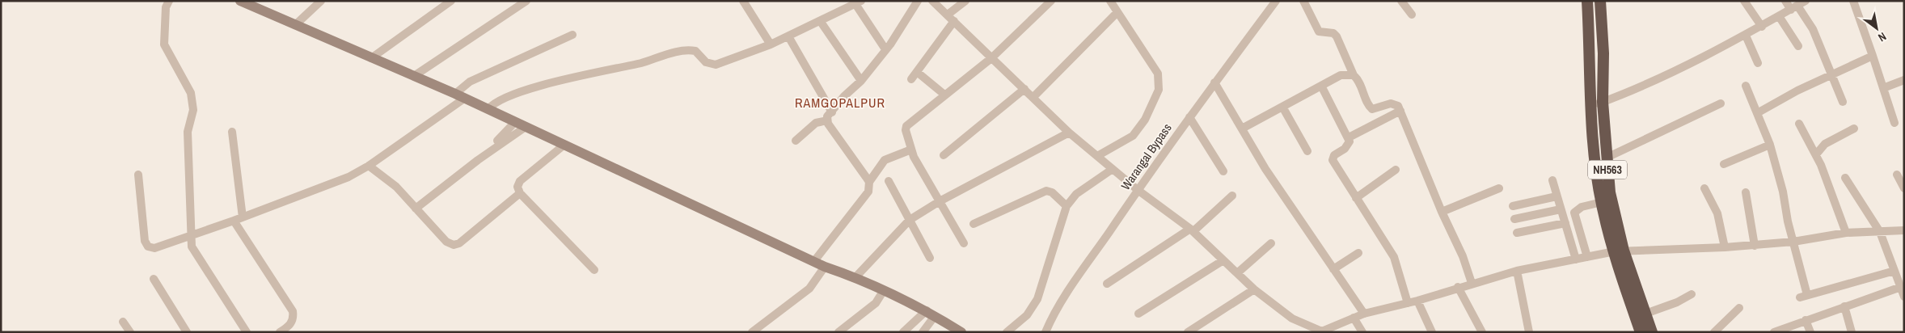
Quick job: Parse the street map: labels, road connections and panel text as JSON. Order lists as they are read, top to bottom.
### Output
{
  "streets": {
    "highway": ["NH563"],
    "street": ["Warangal Bypass"]
  },
  "districts": ["RAMGOPALPUR"],
  "north": "bottom right"
}
